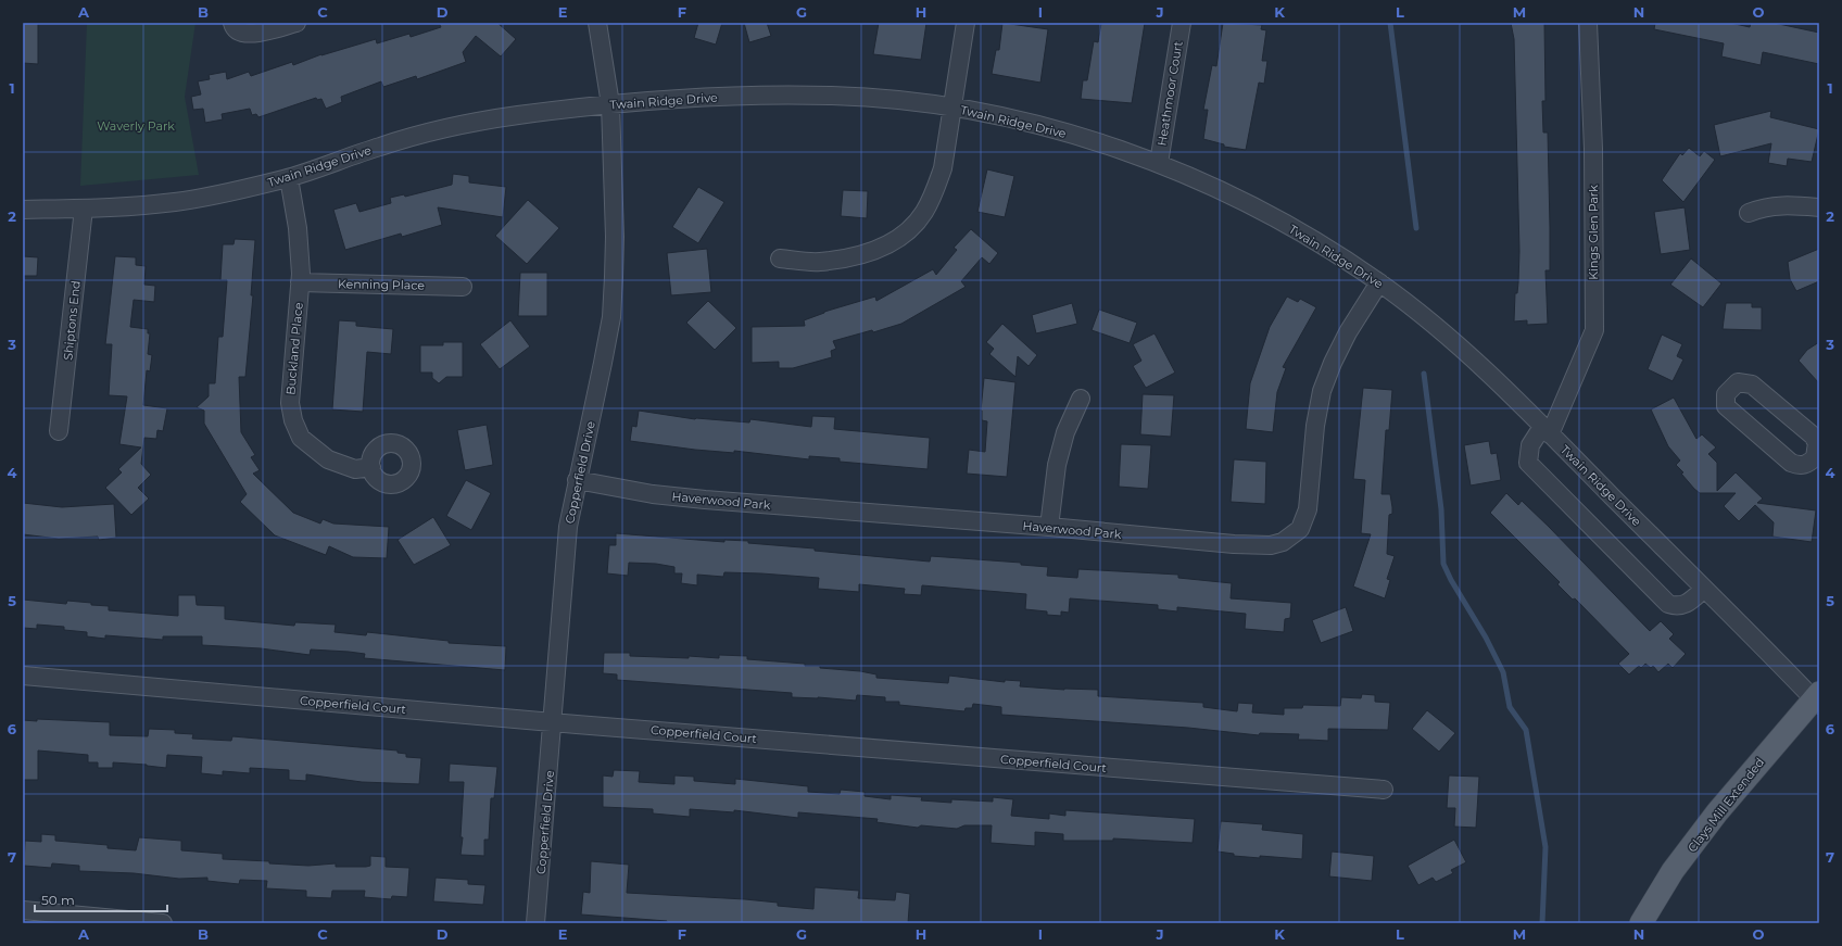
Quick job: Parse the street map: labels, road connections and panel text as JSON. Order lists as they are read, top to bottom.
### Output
{
  "streets": {
    "main road": ["Clays Mill Extended"],
    "street": [
      "Heathmoor Court",
      "Twain Ridge Drive",
      "Kings Glen Park",
      "Kenning Place",
      "Shiptons End",
      "Buckland Place",
      "Copperfield Drive",
      "Haverwood Park",
      "Copperfield Court"
    ]
  },
  "crossings": [
    ["Heathmoor Court", "Twain Ridge Drive"],
    ["Twain Ridge Drive", "Kings Glen Park"],
    ["Twain Ridge Drive", "Shiptons End"],
    ["Twain Ridge Drive", "Buckland Place"],
    ["Twain Ridge Drive", "Copperfield Drive"],
    ["Twain Ridge Drive", "Haverwood Park"],
    ["Twain Ridge Drive", "Clays Mill Extended"],
    ["Kenning Place", "Buckland Place"],
    ["Copperfield Drive", "Haverwood Park"],
    ["Copperfield Drive", "Copperfield Court"]
  ],
  "parks": ["Waverly Park"],
  "scale_bar": "50 m",
  "grid": {
    "columns": [
      "A",
      "B",
      "C",
      "D",
      "E",
      "F",
      "G",
      "H",
      "I",
      "J",
      "K",
      "L",
      "M",
      "N",
      "O"
    ],
    "rows": [
      "1",
      "2",
      "3",
      "4",
      "5",
      "6",
      "7"
    ]
  }
}
